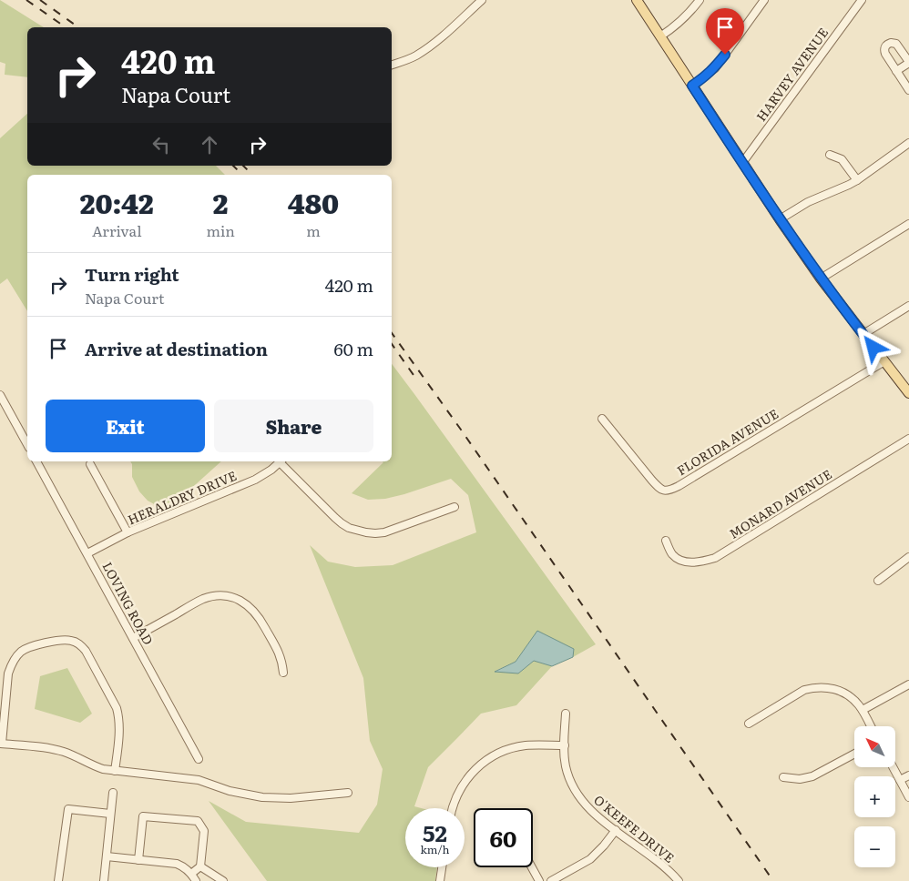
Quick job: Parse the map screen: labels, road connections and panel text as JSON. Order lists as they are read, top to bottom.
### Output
{
  "streets": {
    "street": [
      "HARVEY AVENUE",
      "FLORIDA AVENUE",
      "HERALDRY DRIVE",
      "MONARD AVENUE",
      "LOVING ROAD",
      "O'KEEFE DRIVE"
    ]
  },
  "crossings": [
    ["HERALDRY DRIVE", "LOVING ROAD"]
  ],
  "north": "top left",
  "page": {
    "turn": ["420 m", "Napa Court"],
    "eta": [
      "20:42",
      "Arrival",
      "2",
      "min",
      "480",
      "m"
    ],
    "list": [
      {
        "name": "Turn right",
        "note": "Napa Court",
        "value": "420 m"
      },
      {
        "name": "Arrive at destination",
        "value": "60 m"
      }
    ],
    "buttons": ["Exit", "Share"],
    "map_buttons": ["+", "−"],
    "speed": "52 km/h",
    "limit": "60"
  }
}
